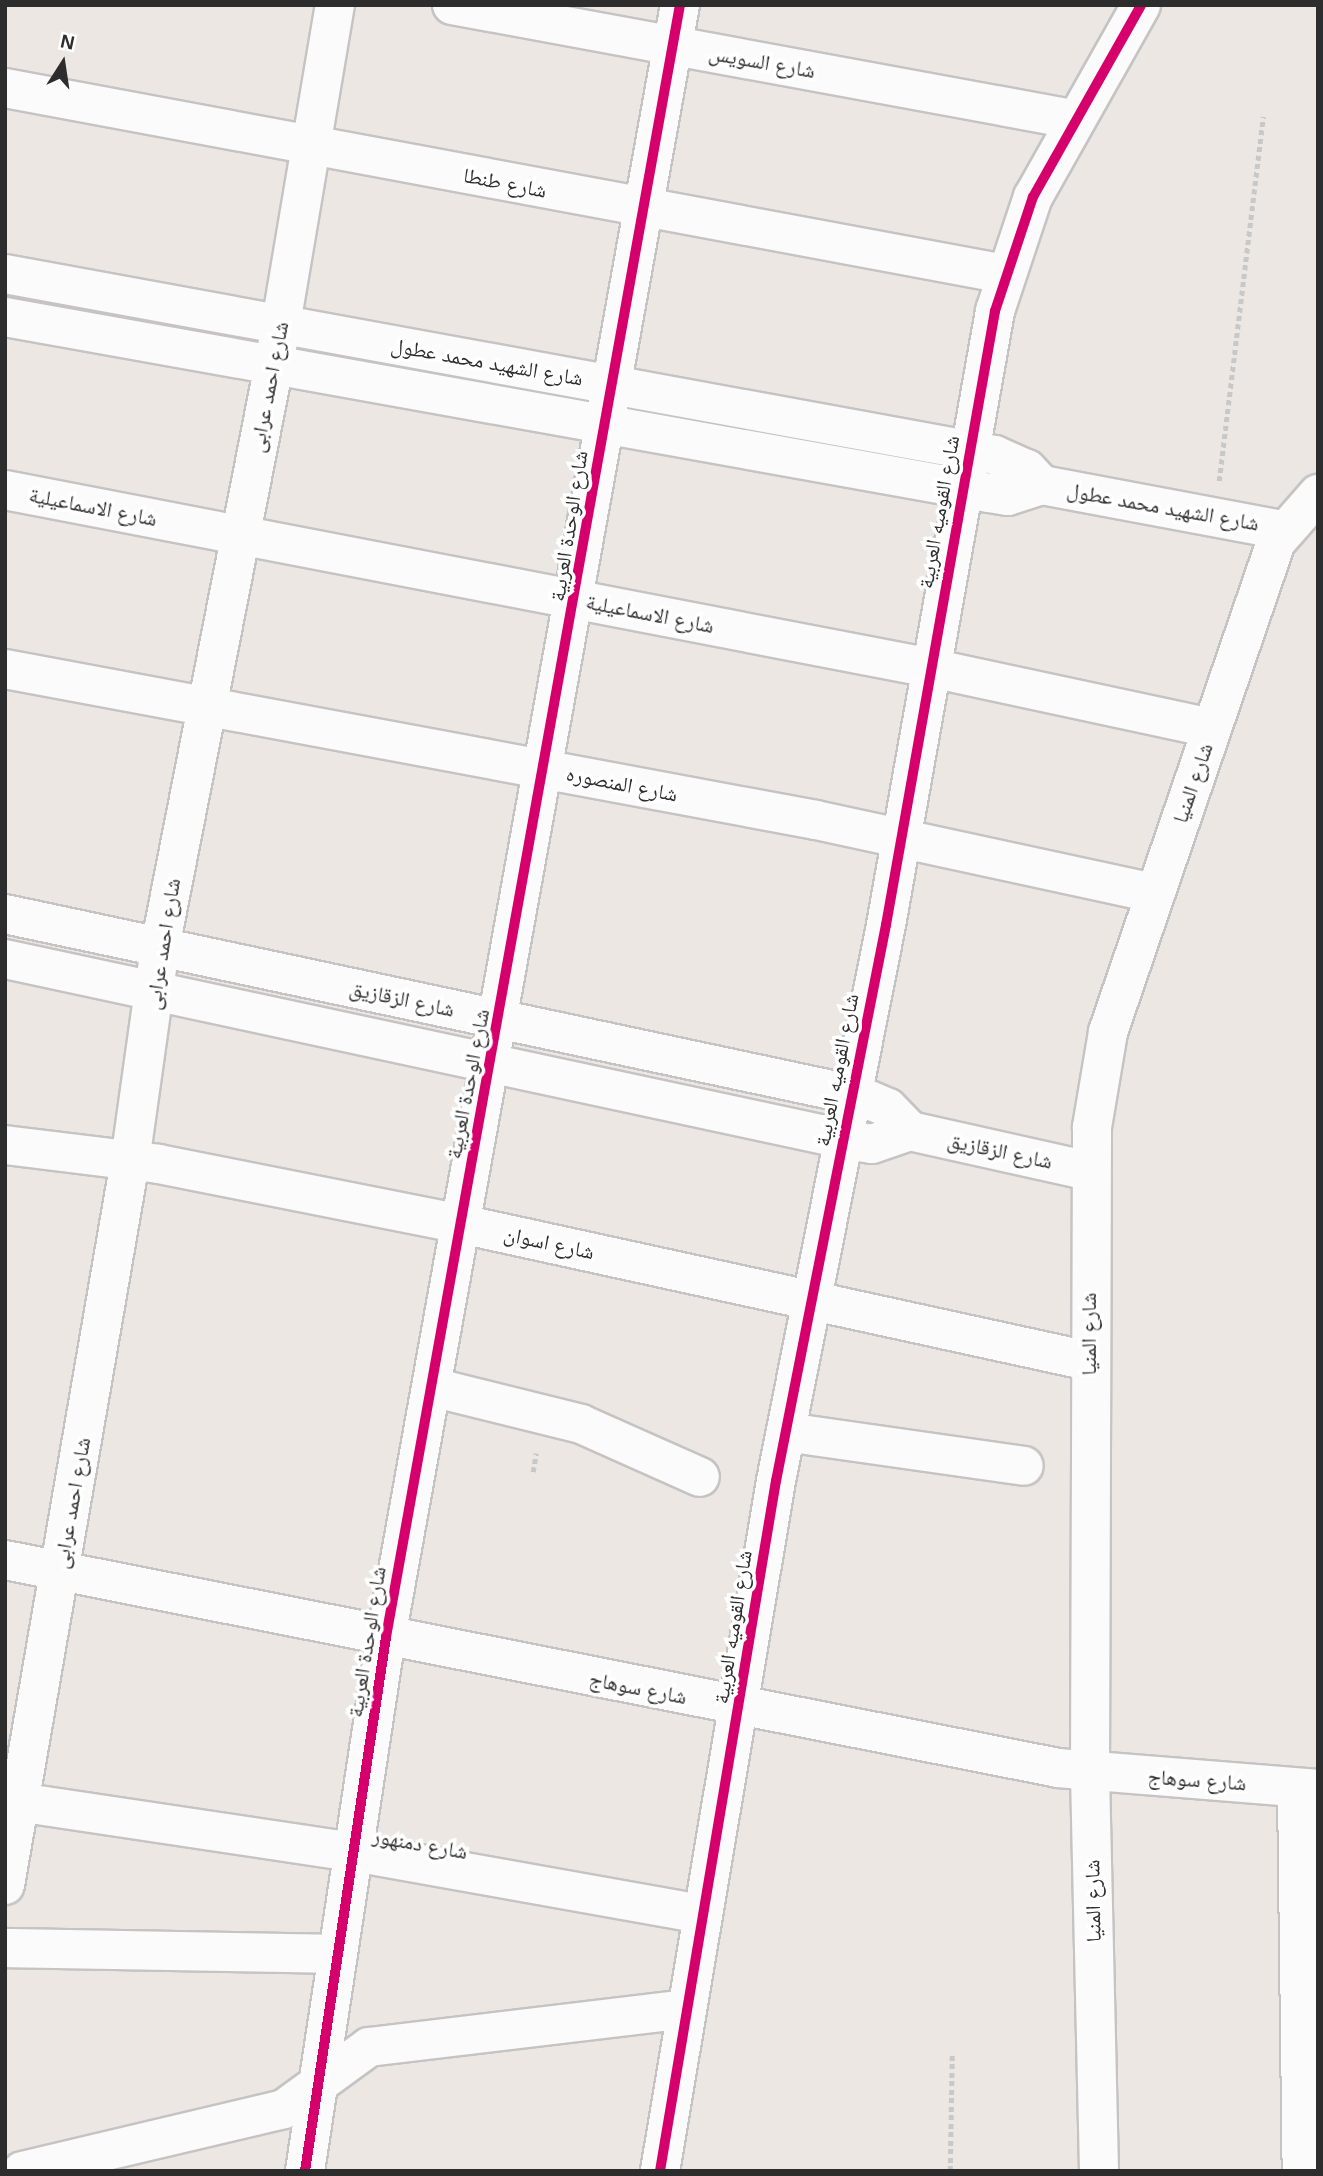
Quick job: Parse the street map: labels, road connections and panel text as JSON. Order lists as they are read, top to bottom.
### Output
{
  "streets": {
    "street": [
      "شارع السويس",
      "شارع طنطا",
      "شارع الشهيد محمد عطول",
      "شارع احمد عرابى",
      "شارع الاسماعيلية",
      "شارع القوميه العربية",
      "شارع الوحدة العربية",
      "شارع المنيا",
      "شارع المنصوره",
      "شارع الزقازيق",
      "شارع اسوان",
      "شارع سوهاج",
      "شارع دمنهور"
    ]
  },
  "crossings": [
    ["شارع السويس", "شارع القوميه العربية"],
    ["شارع السويس", "شارع الوحدة العربية"],
    ["شارع طنطا", "شارع احمد عرابى"],
    ["شارع طنطا", "شارع القوميه العربية"],
    ["شارع طنطا", "شارع الوحدة العربية"],
    ["شارع الشهيد محمد عطول", "شارع احمد عرابى"],
    ["شارع الشهيد محمد عطول", "شارع القوميه العربية"],
    ["شارع الشهيد محمد عطول", "شارع الوحدة العربية"],
    ["شارع الشهيد محمد عطول", "شارع المنيا"],
    ["شارع احمد عرابى", "شارع الاسماعيلية"],
    ["شارع احمد عرابى", "شارع المنصوره"],
    ["شارع احمد عرابى", "شارع الزقازيق"],
    ["شارع احمد عرابى", "شارع اسوان"],
    ["شارع احمد عرابى", "شارع سوهاج"],
    ["شارع احمد عرابى", "شارع دمنهور"],
    ["شارع الاسماعيلية", "شارع القوميه العربية"],
    ["شارع الاسماعيلية", "شارع الوحدة العربية"],
    ["شارع الاسماعيلية", "شارع المنيا"],
    ["شارع القوميه العربية", "شارع المنصوره"],
    ["شارع القوميه العربية", "شارع الزقازيق"],
    ["شارع القوميه العربية", "شارع اسوان"],
    ["شارع القوميه العربية", "شارع سوهاج"],
    ["شارع القوميه العربية", "شارع دمنهور"],
    ["شارع الوحدة العربية", "شارع المنصوره"],
    ["شارع الوحدة العربية", "شارع الزقازيق"],
    ["شارع الوحدة العربية", "شارع اسوان"],
    ["شارع الوحدة العربية", "شارع سوهاج"],
    ["شارع الوحدة العربية", "شارع دمنهور"],
    ["شارع المنيا", "شارع المنصوره"],
    ["شارع المنيا", "شارع الزقازيق"],
    ["شارع المنيا", "شارع اسوان"],
    ["شارع المنيا", "شارع سوهاج"]
  ],
  "north": "top"
}
